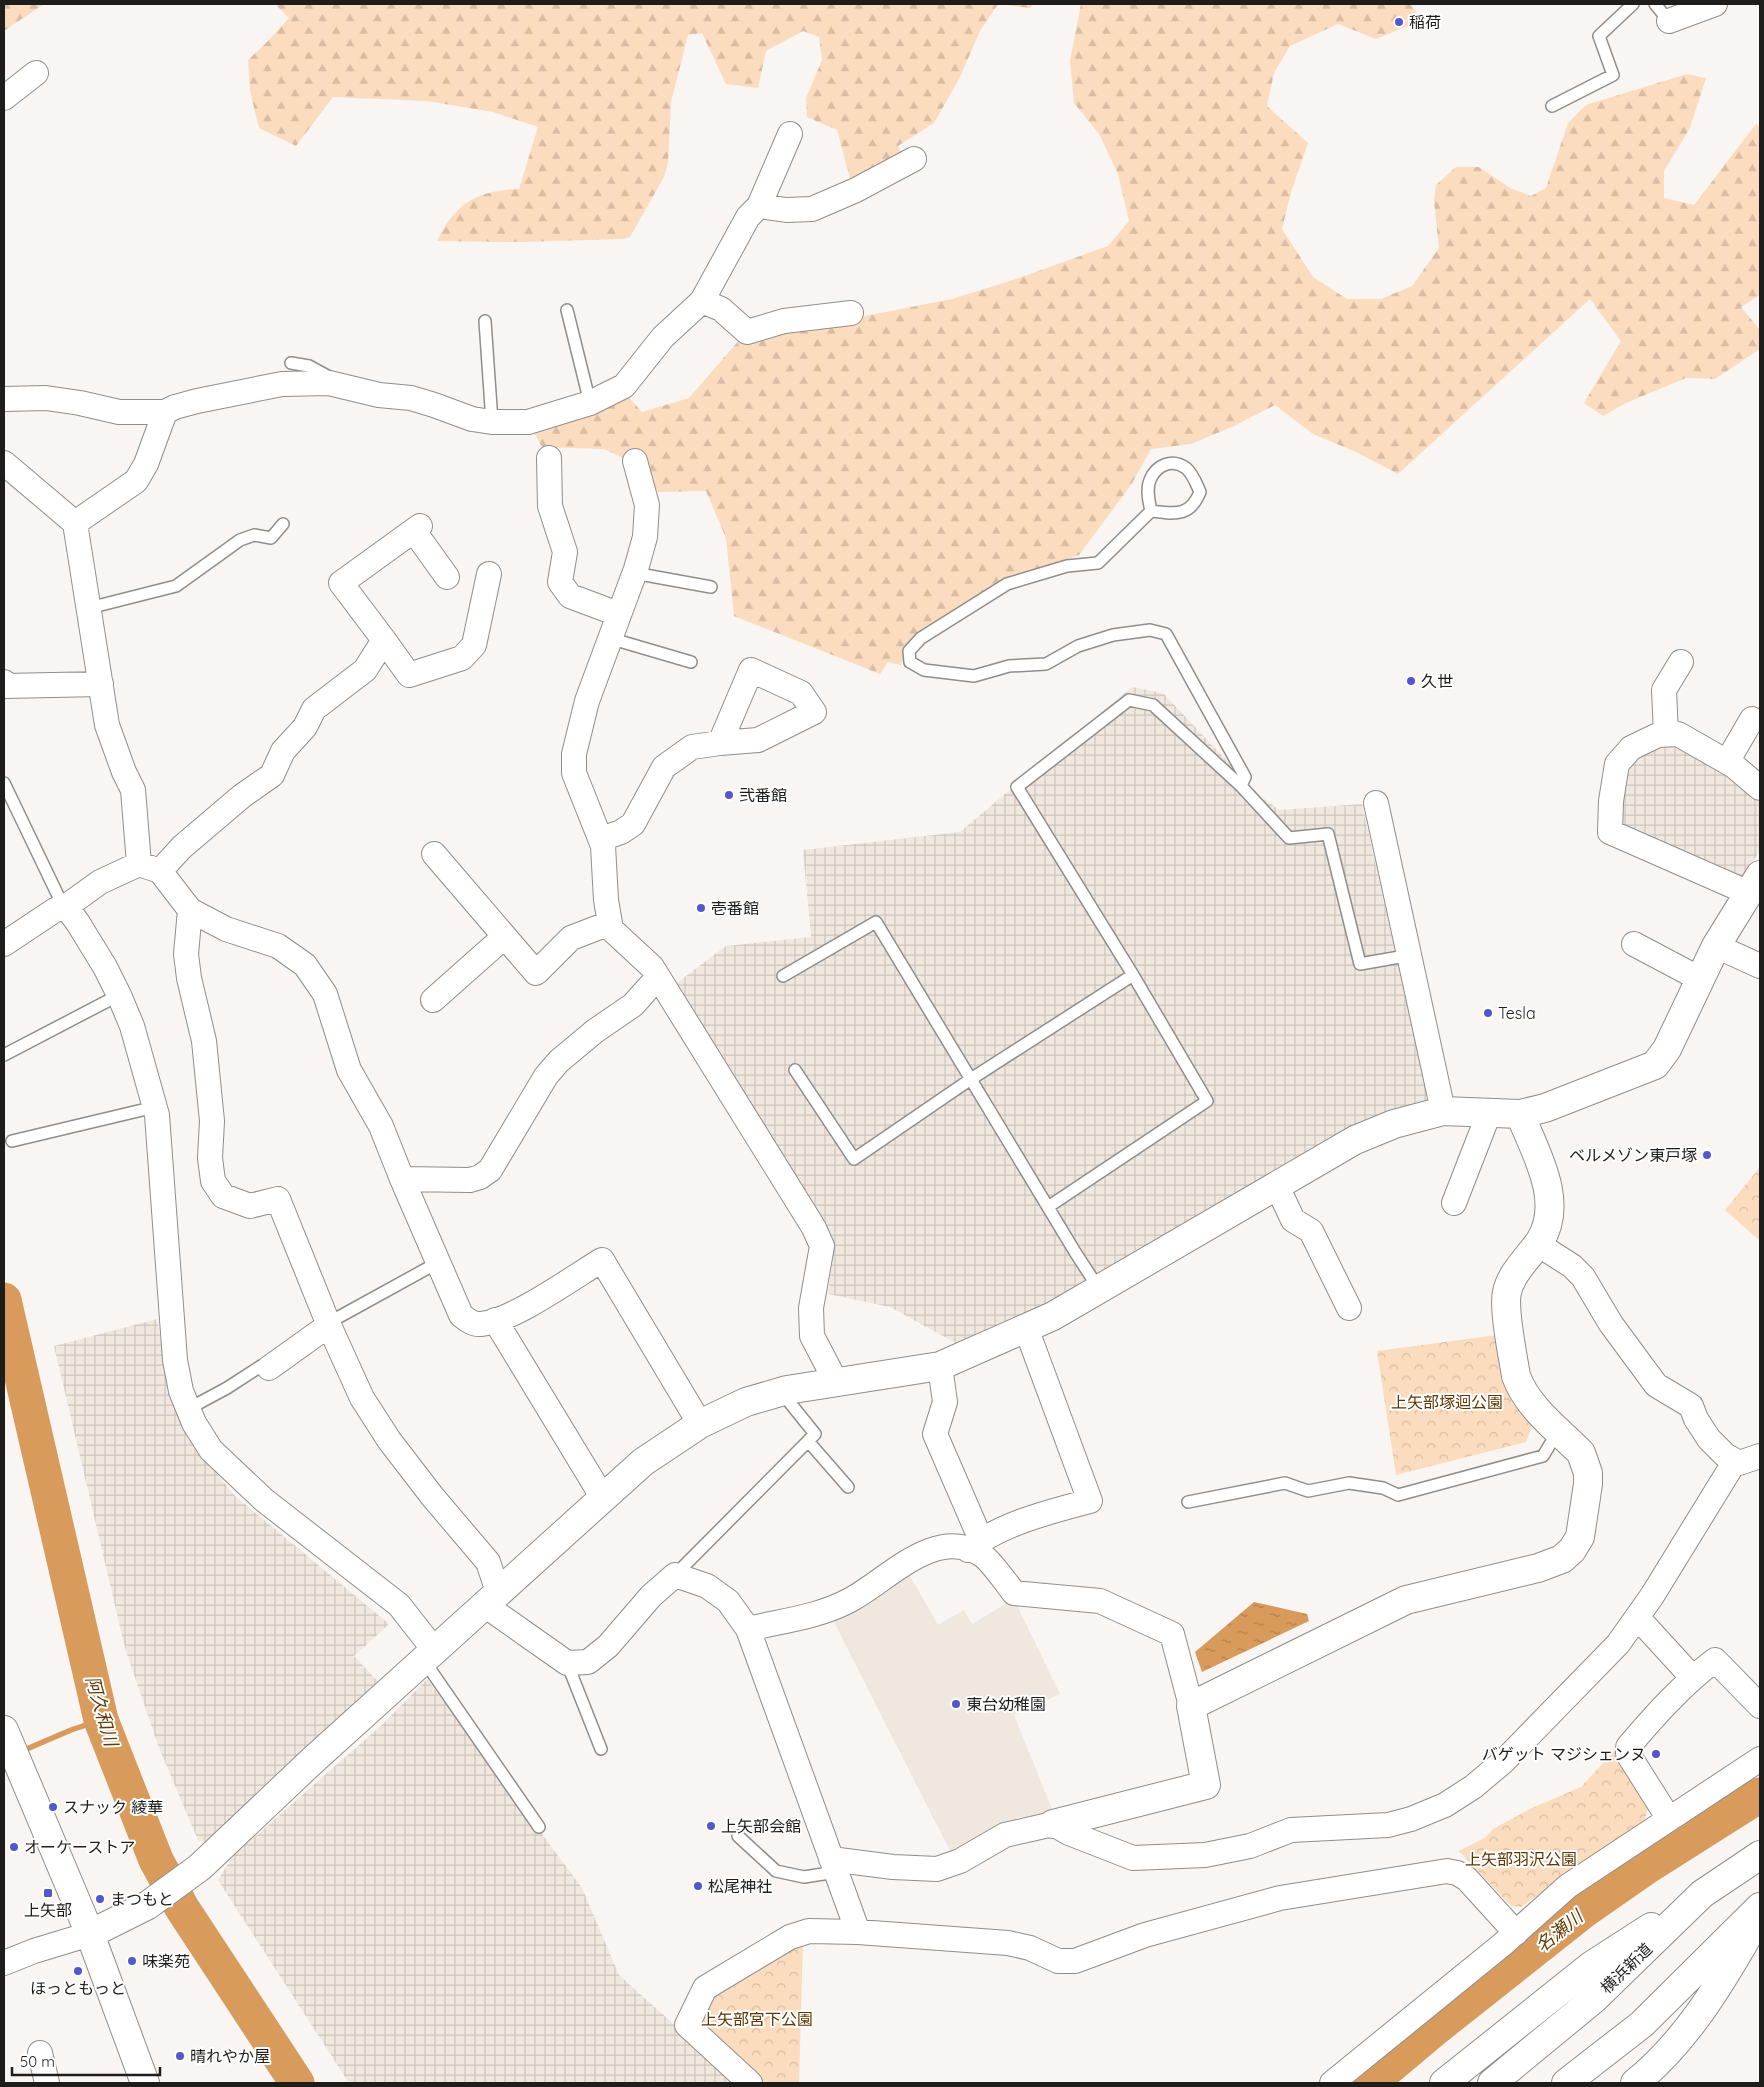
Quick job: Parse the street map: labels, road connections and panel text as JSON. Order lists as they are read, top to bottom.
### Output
{
  "streets": {
    "main road": ["横浜新道"]
  },
  "water": ["阿久和川", "名瀬川"],
  "parks": ["上矢部塚迴公園", "上矢部羽沢公園", "上矢部宮下公園"],
  "places": {
    "other": [
      "稲荷",
      "久世",
      "弐番館",
      "壱番館",
      "Tesla",
      "ベルメゾン東戸塚",
      "東台幼稚園",
      "バゲット マジシェンヌ",
      "スナック 綾華",
      "上矢部会館",
      "オーケーストア",
      "松尾神社",
      "まつもと",
      "味楽苑",
      "ほっともっと",
      "晴れやか屋"
    ],
    "transit": ["上矢部"]
  },
  "scale_bar": "50 m"
}
